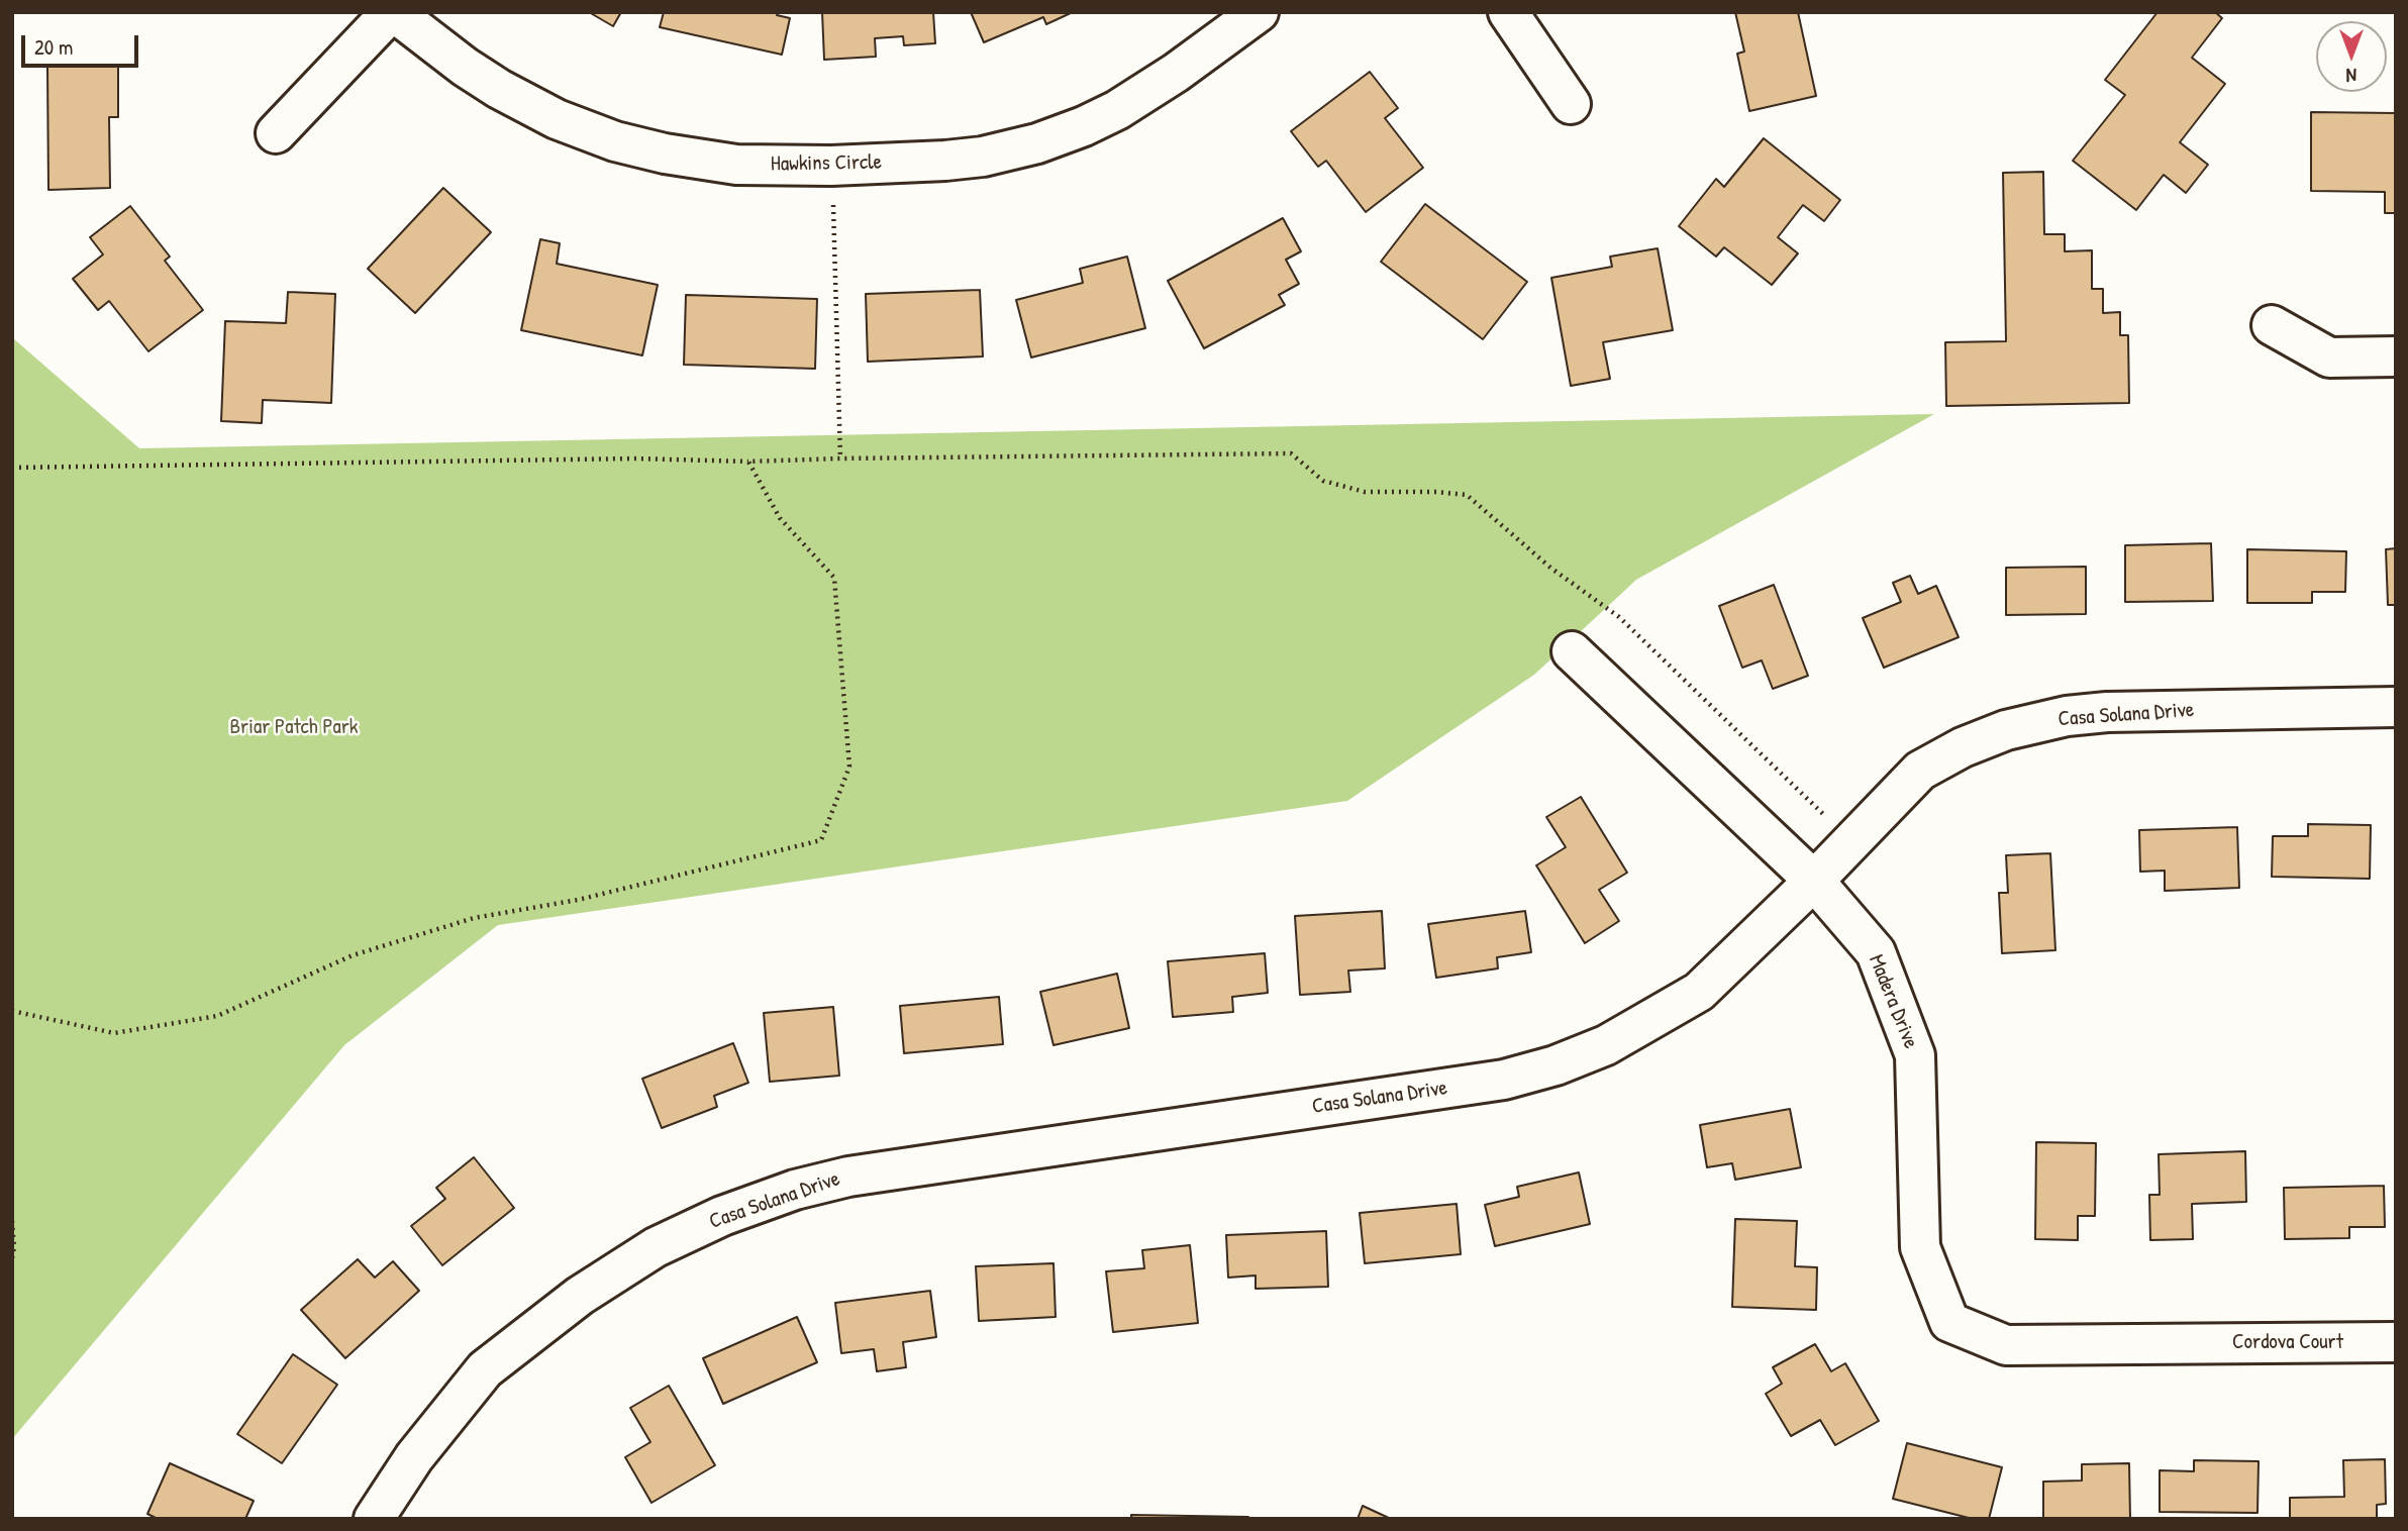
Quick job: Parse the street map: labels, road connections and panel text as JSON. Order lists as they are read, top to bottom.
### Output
{
  "streets": {
    "street": [
      "Hawkins Circle",
      "Casa Solana Drive",
      "Madera Drive",
      "Cordova Court"
    ]
  },
  "crossings": [
    ["Casa Solana Drive", "Madera Drive"],
    ["Madera Drive", "Cordova Court"]
  ],
  "parks": ["Briar Patch Park"],
  "scale_bar": "20 m",
  "north": "bottom"
}
